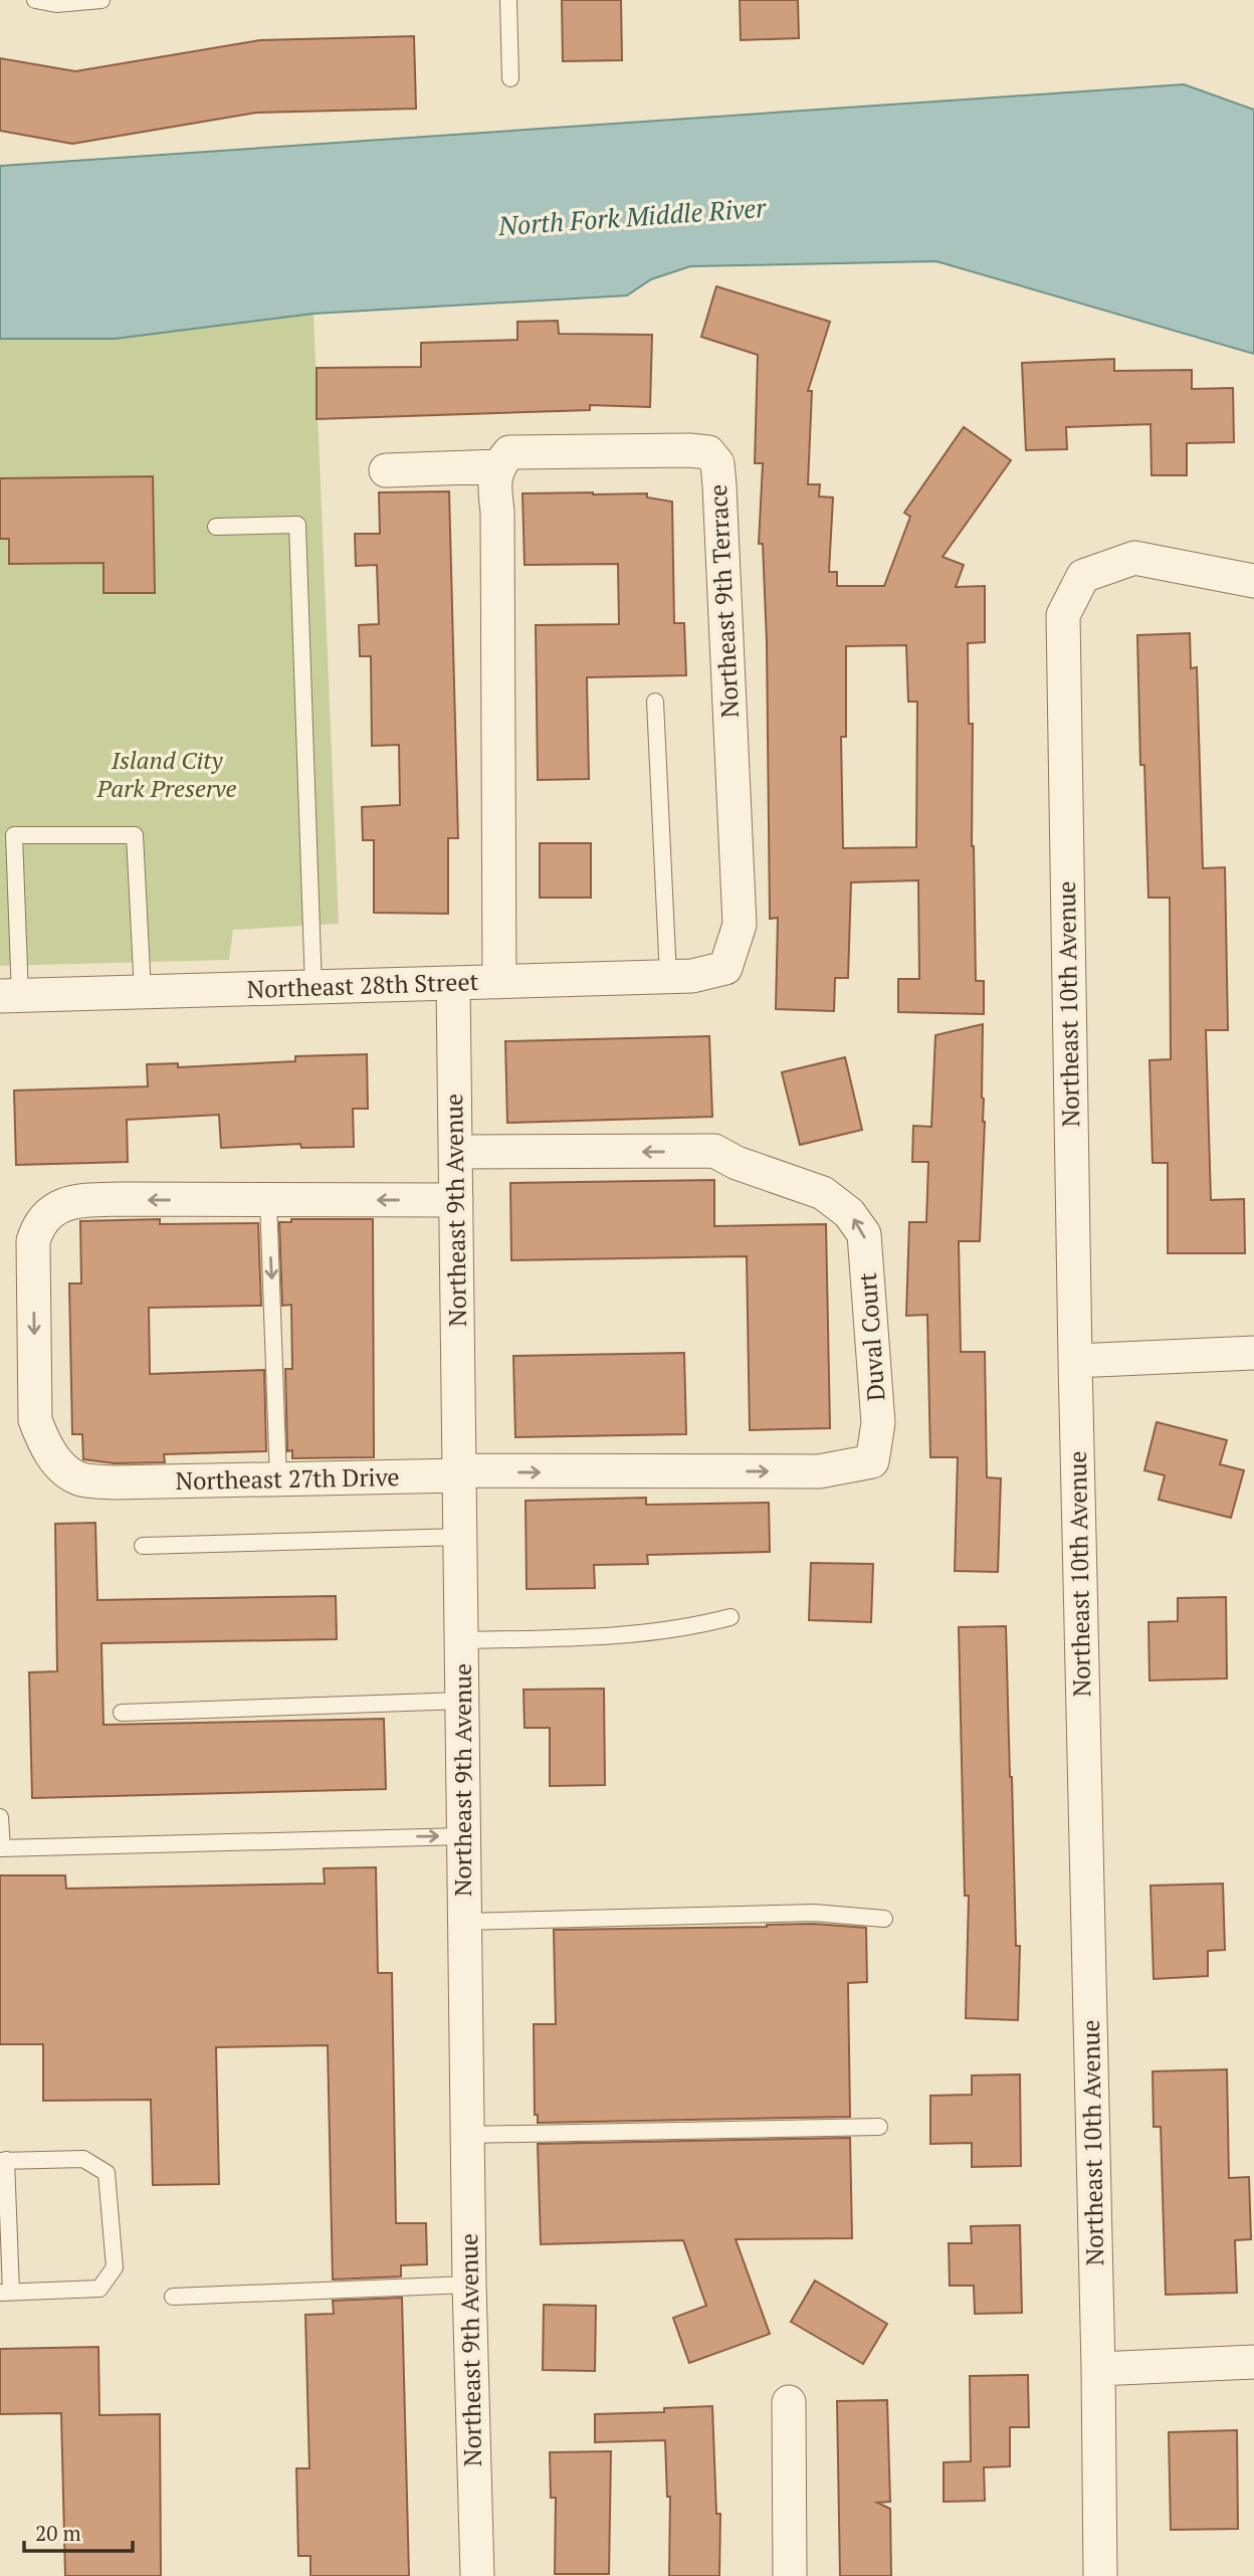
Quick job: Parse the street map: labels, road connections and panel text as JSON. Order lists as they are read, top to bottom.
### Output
{
  "streets": {
    "street": [
      "Northeast 9th Terrace",
      "Northeast 28th Street",
      "Northeast 10th Avenue",
      "Northeast 9th Avenue",
      "Duval Court",
      "Northeast 27th Drive"
    ]
  },
  "crossings": [
    ["Northeast 9th Terrace", "Northeast 28th Street"],
    ["Northeast 28th Street", "Northeast 9th Avenue"],
    ["Northeast 9th Avenue", "Duval Court"],
    ["Northeast 9th Avenue", "Northeast 27th Drive"],
    ["Duval Court", "Northeast 27th Drive"]
  ],
  "water": ["North Fork Middle River"],
  "parks": ["Island City Park Preserve"],
  "scale_bar": "20 m"
}
